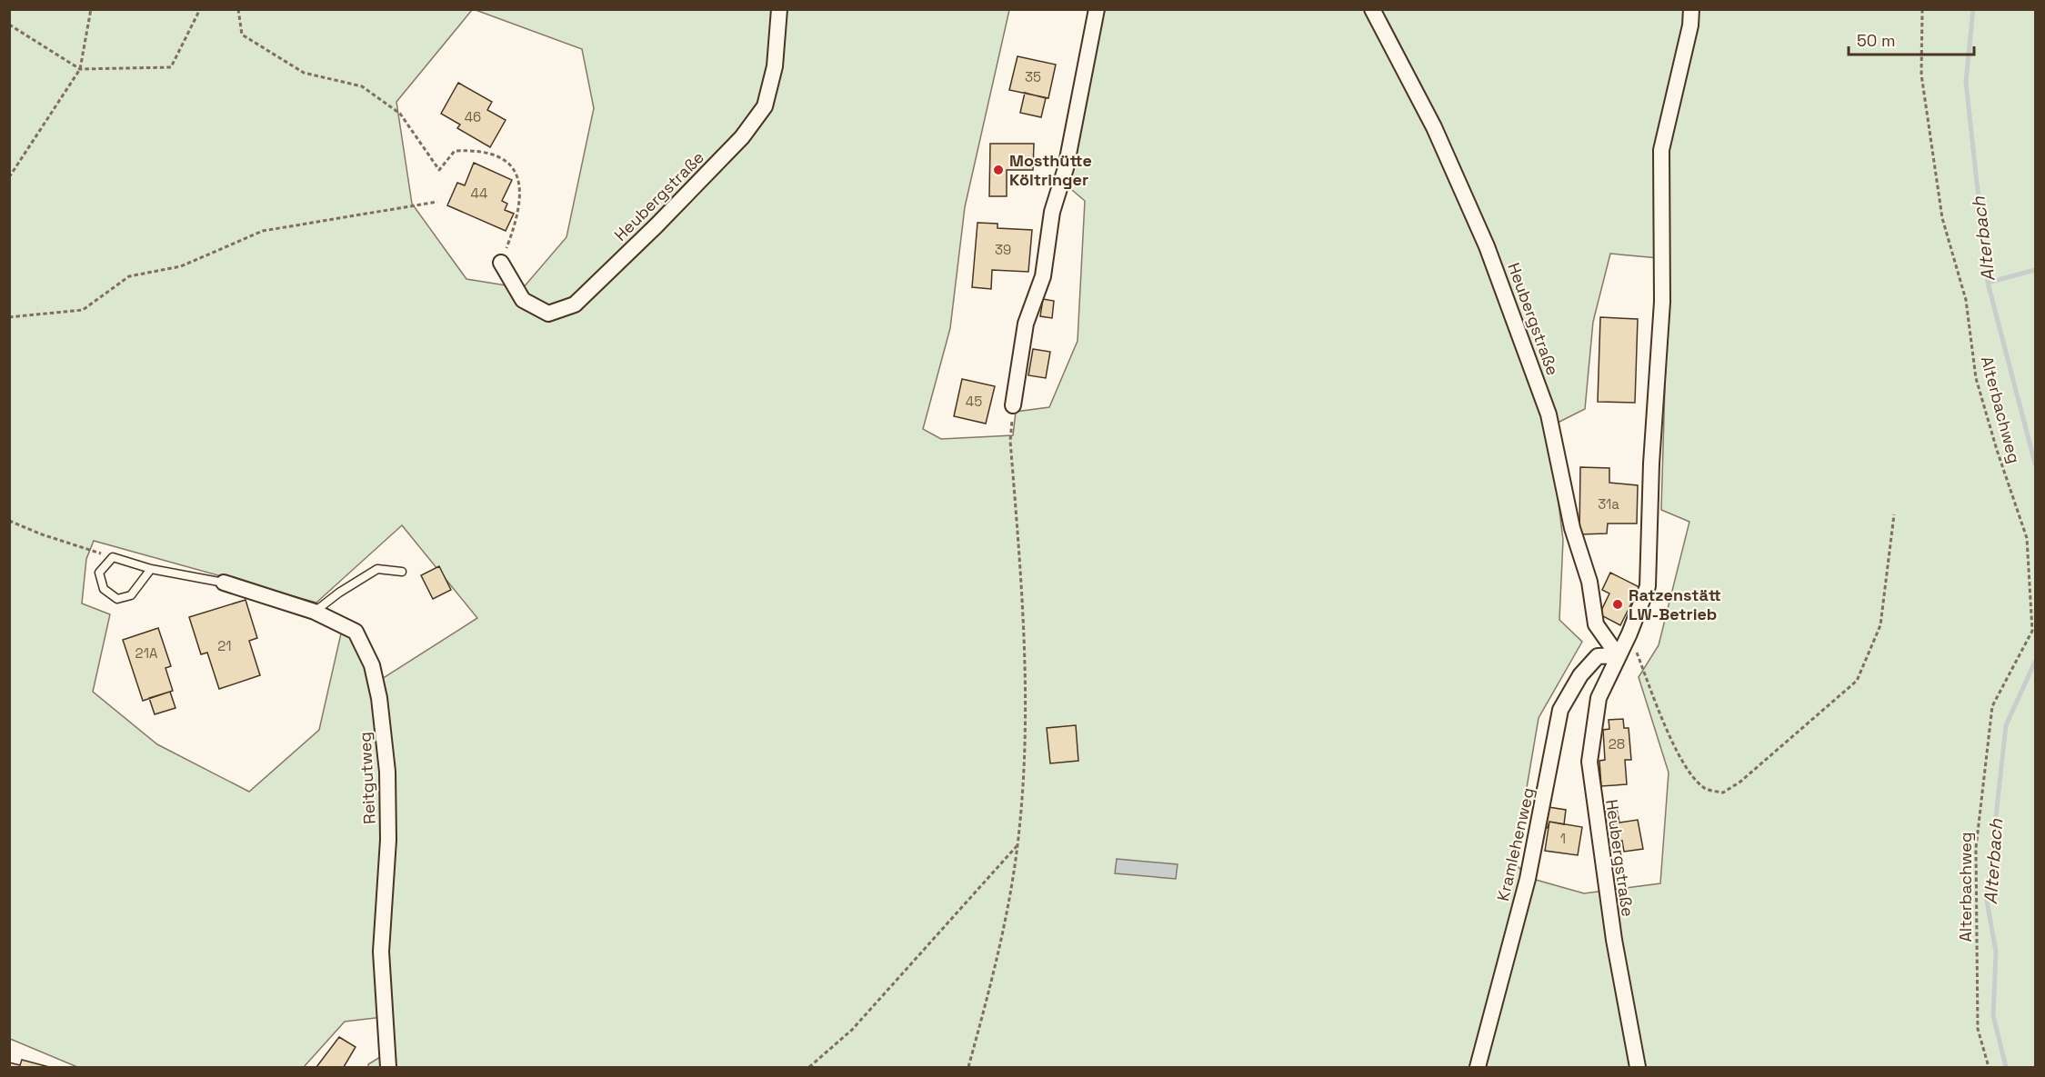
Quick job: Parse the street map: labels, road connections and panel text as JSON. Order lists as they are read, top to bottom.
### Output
{
  "streets": {
    "street": ["Heubergstraße", "Reitgutweg", "Kramlehenweg"],
    "path": ["Alterbachweg"]
  },
  "crossings": [
    ["Heubergstraße", "Kramlehenweg"]
  ],
  "water": ["Alterbach"],
  "places": ["Mosthütte Költringer", "Ratzenstätt LW-Betrieb"],
  "house_numbers": [
    "35",
    "46",
    "44",
    "39",
    "45",
    "31a",
    "21",
    "21A",
    "28",
    "1"
  ],
  "scale_bar": "50 m"
}
